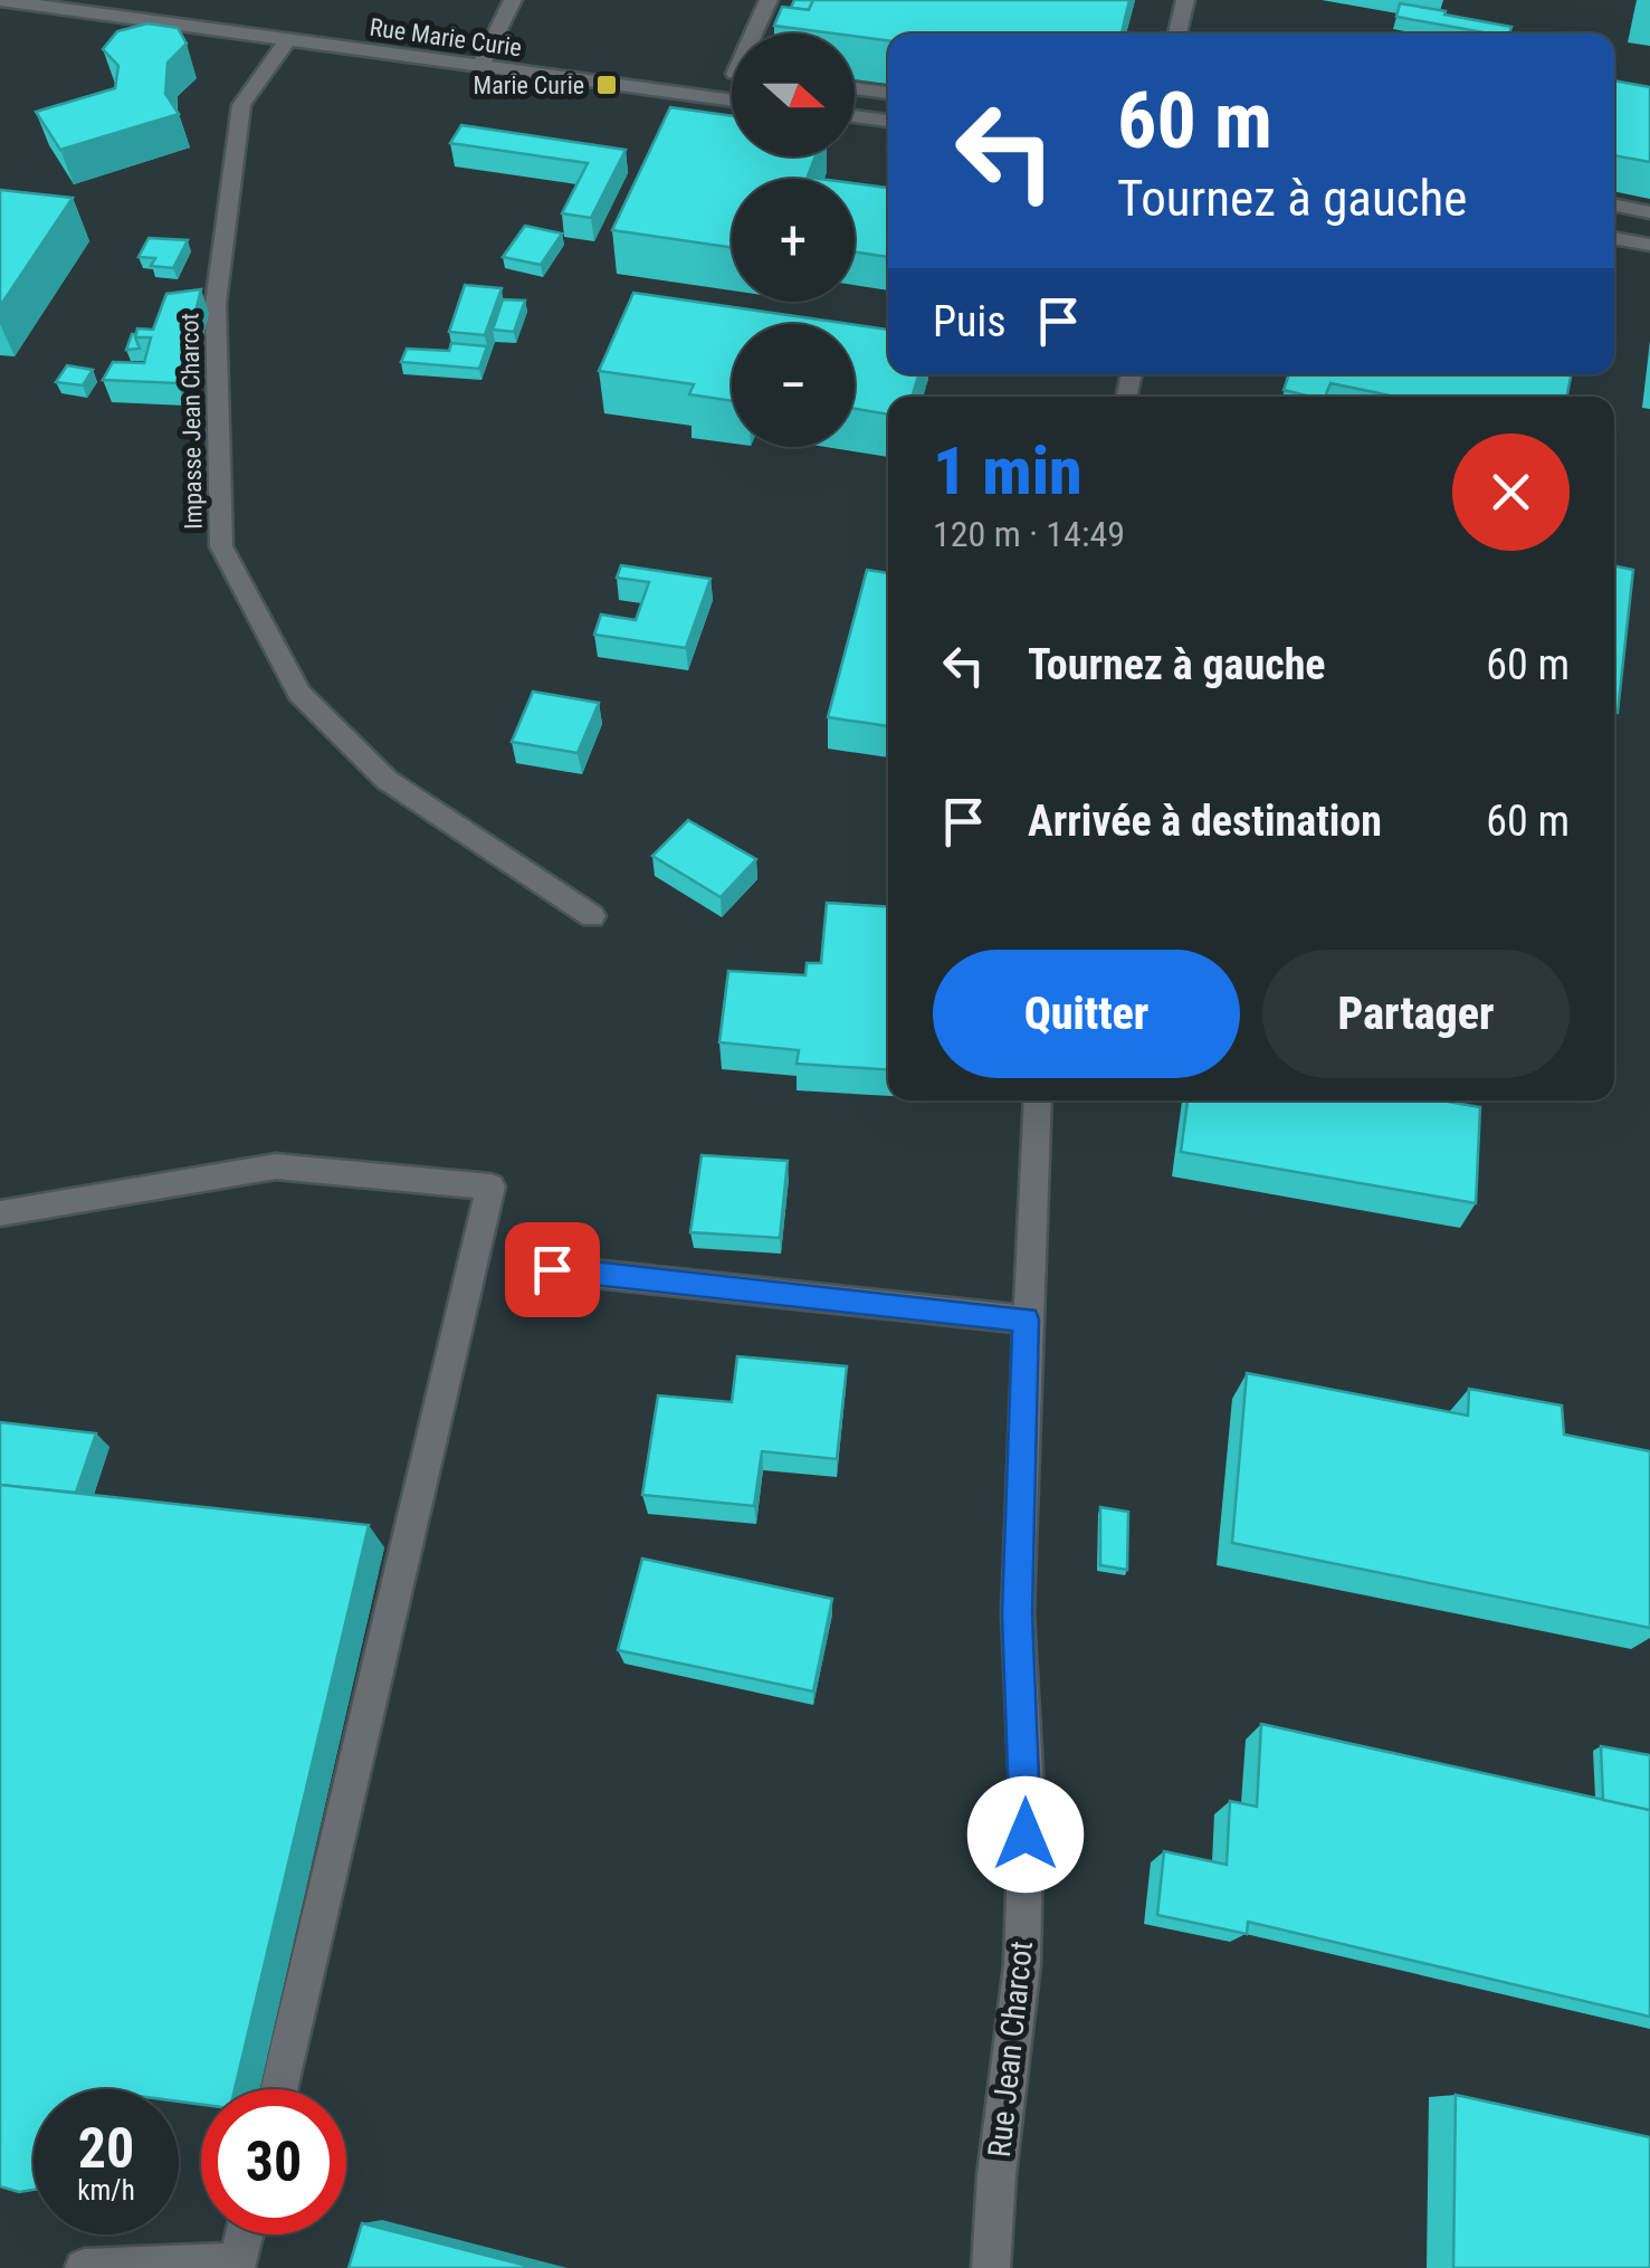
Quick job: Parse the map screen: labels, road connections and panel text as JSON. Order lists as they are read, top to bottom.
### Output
{
  "streets": {
    "street": ["Rue Marie Curie", "Impasse Jean Charcot", "Rue Jean Charcot"]
  },
  "crossings": [
    ["Rue Marie Curie", "Impasse Jean Charcot"]
  ],
  "places": {
    "transit": ["Marie Curie"]
  },
  "north": "right",
  "page": {
    "map_buttons": ["+", "−"],
    "turn": ["60 m", "Tournez à gauche"],
    "then": "Puis",
    "heading": ["1 min", "120 m · 14:49"],
    "list": [
      {
        "name": "Tournez à gauche",
        "value": "60 m"
      },
      {
        "name": "Arrivée à destination",
        "value": "60 m"
      }
    ],
    "buttons": ["Quitter", "Partager"],
    "speed": "20 km/h",
    "limit": "30"
  }
}
